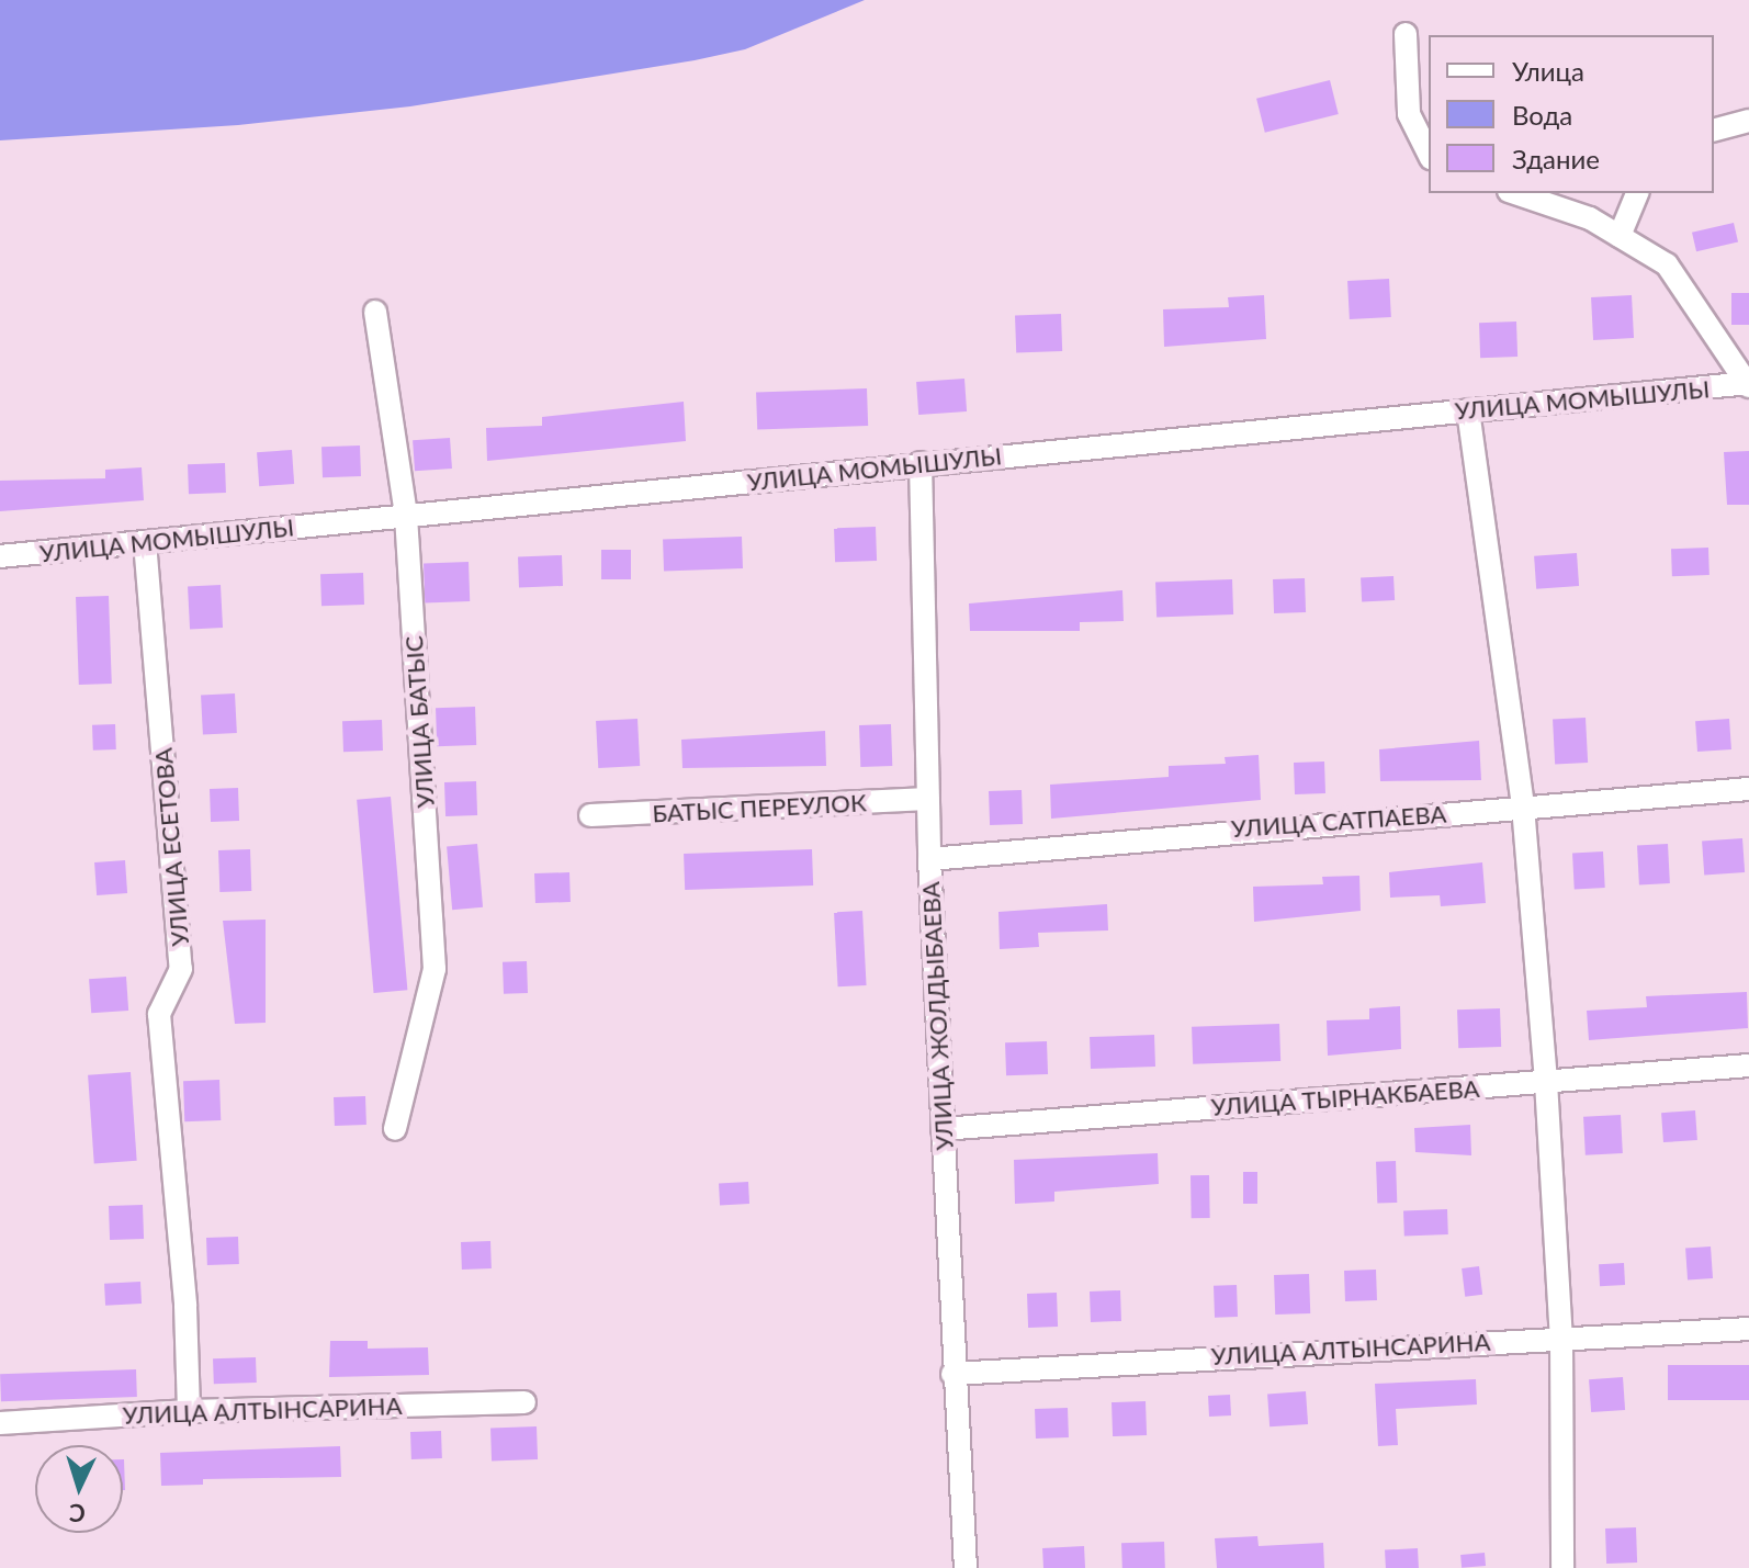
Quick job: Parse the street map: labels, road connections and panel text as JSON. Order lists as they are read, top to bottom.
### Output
{
  "streets": {
    "street": [
      "УЛИЦА МОМЫШУЛЫ",
      "УЛИЦА БАТЫС",
      "БАТЫС ПЕРЕУЛОК",
      "УЛИЦА САТПАЕВА",
      "УЛИЦА ЕСЕТОВА",
      "УЛИЦА ЖОЛДЫБАЕВА",
      "УЛИЦА ТЫРНАКБАЕВА",
      "УЛИЦА АЛТЫНСАРИНА"
    ]
  },
  "crossings": [
    ["УЛИЦА МОМЫШУЛЫ", "УЛИЦА БАТЫС"],
    ["УЛИЦА МОМЫШУЛЫ", "УЛИЦА ЕСЕТОВА"],
    ["УЛИЦА МОМЫШУЛЫ", "УЛИЦА ЖОЛДЫБАЕВА"],
    ["БАТЫС ПЕРЕУЛОК", "УЛИЦА ЖОЛДЫБАЕВА"],
    ["УЛИЦА САТПАЕВА", "УЛИЦА ЖОЛДЫБАЕВА"],
    ["УЛИЦА ЕСЕТОВА", "УЛИЦА АЛТЫНСАРИНА"],
    ["УЛИЦА ЖОЛДЫБАЕВА", "УЛИЦА ТЫРНАКБАЕВА"],
    ["УЛИЦА ЖОЛДЫБАЕВА", "УЛИЦА АЛТЫНСАРИНА"]
  ],
  "legend": ["Улица", "Вода", "Здание"],
  "north": "bottom"
}
